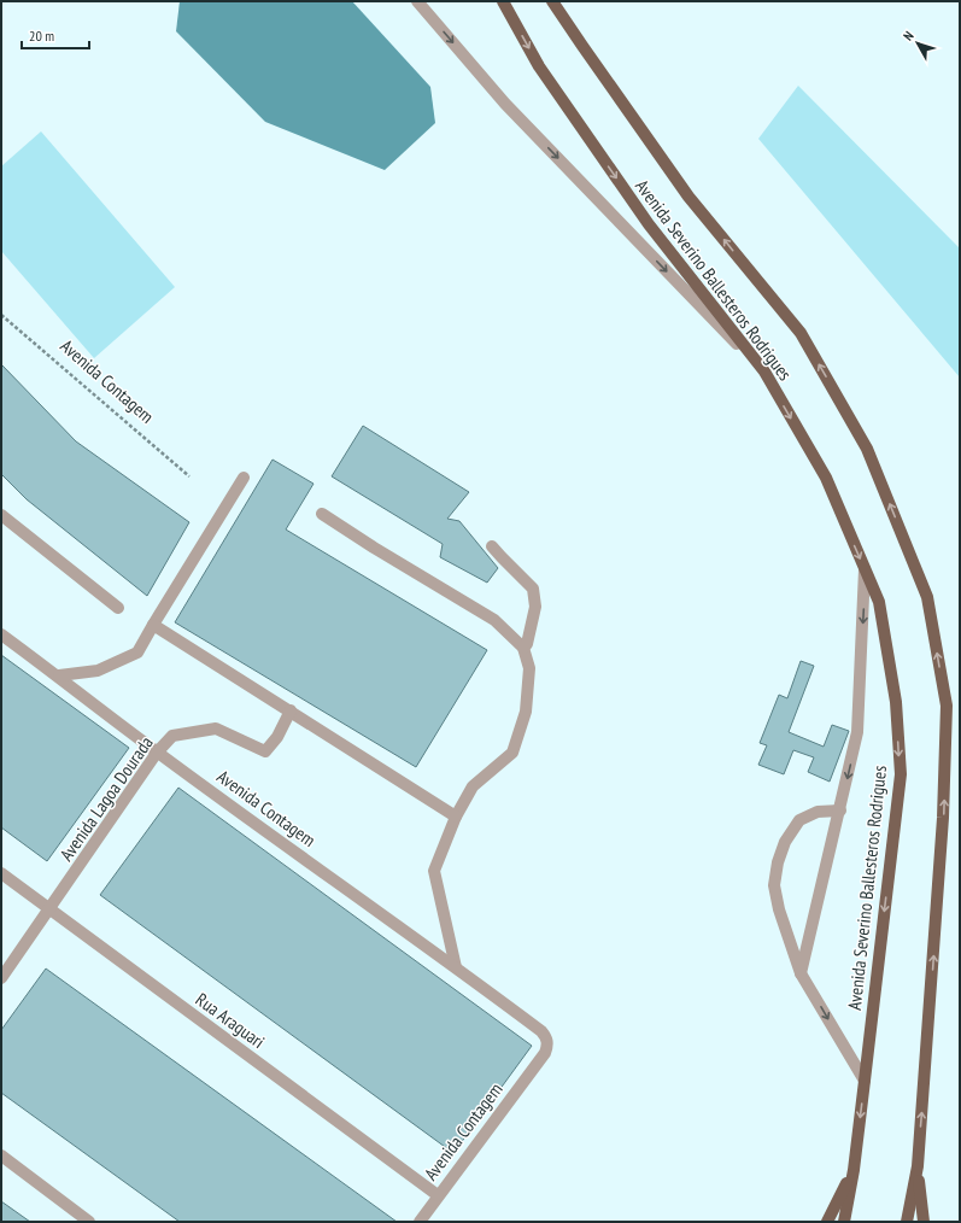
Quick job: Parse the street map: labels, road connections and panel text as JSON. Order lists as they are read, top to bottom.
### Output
{
  "streets": {
    "main road": ["Avenida Severino Ballesteros Rodrigues"],
    "lane": ["Avenida Contagem", "Avenida Lagoa Dourada", "Rua Araguari"]
  },
  "crossings": [
    ["Avenida Contagem", "Avenida Lagoa Dourada"],
    ["Avenida Contagem", "Rua Araguari"],
    ["Avenida Lagoa Dourada", "Rua Araguari"]
  ],
  "scale_bar": "20 m",
  "north": "top left"
}
